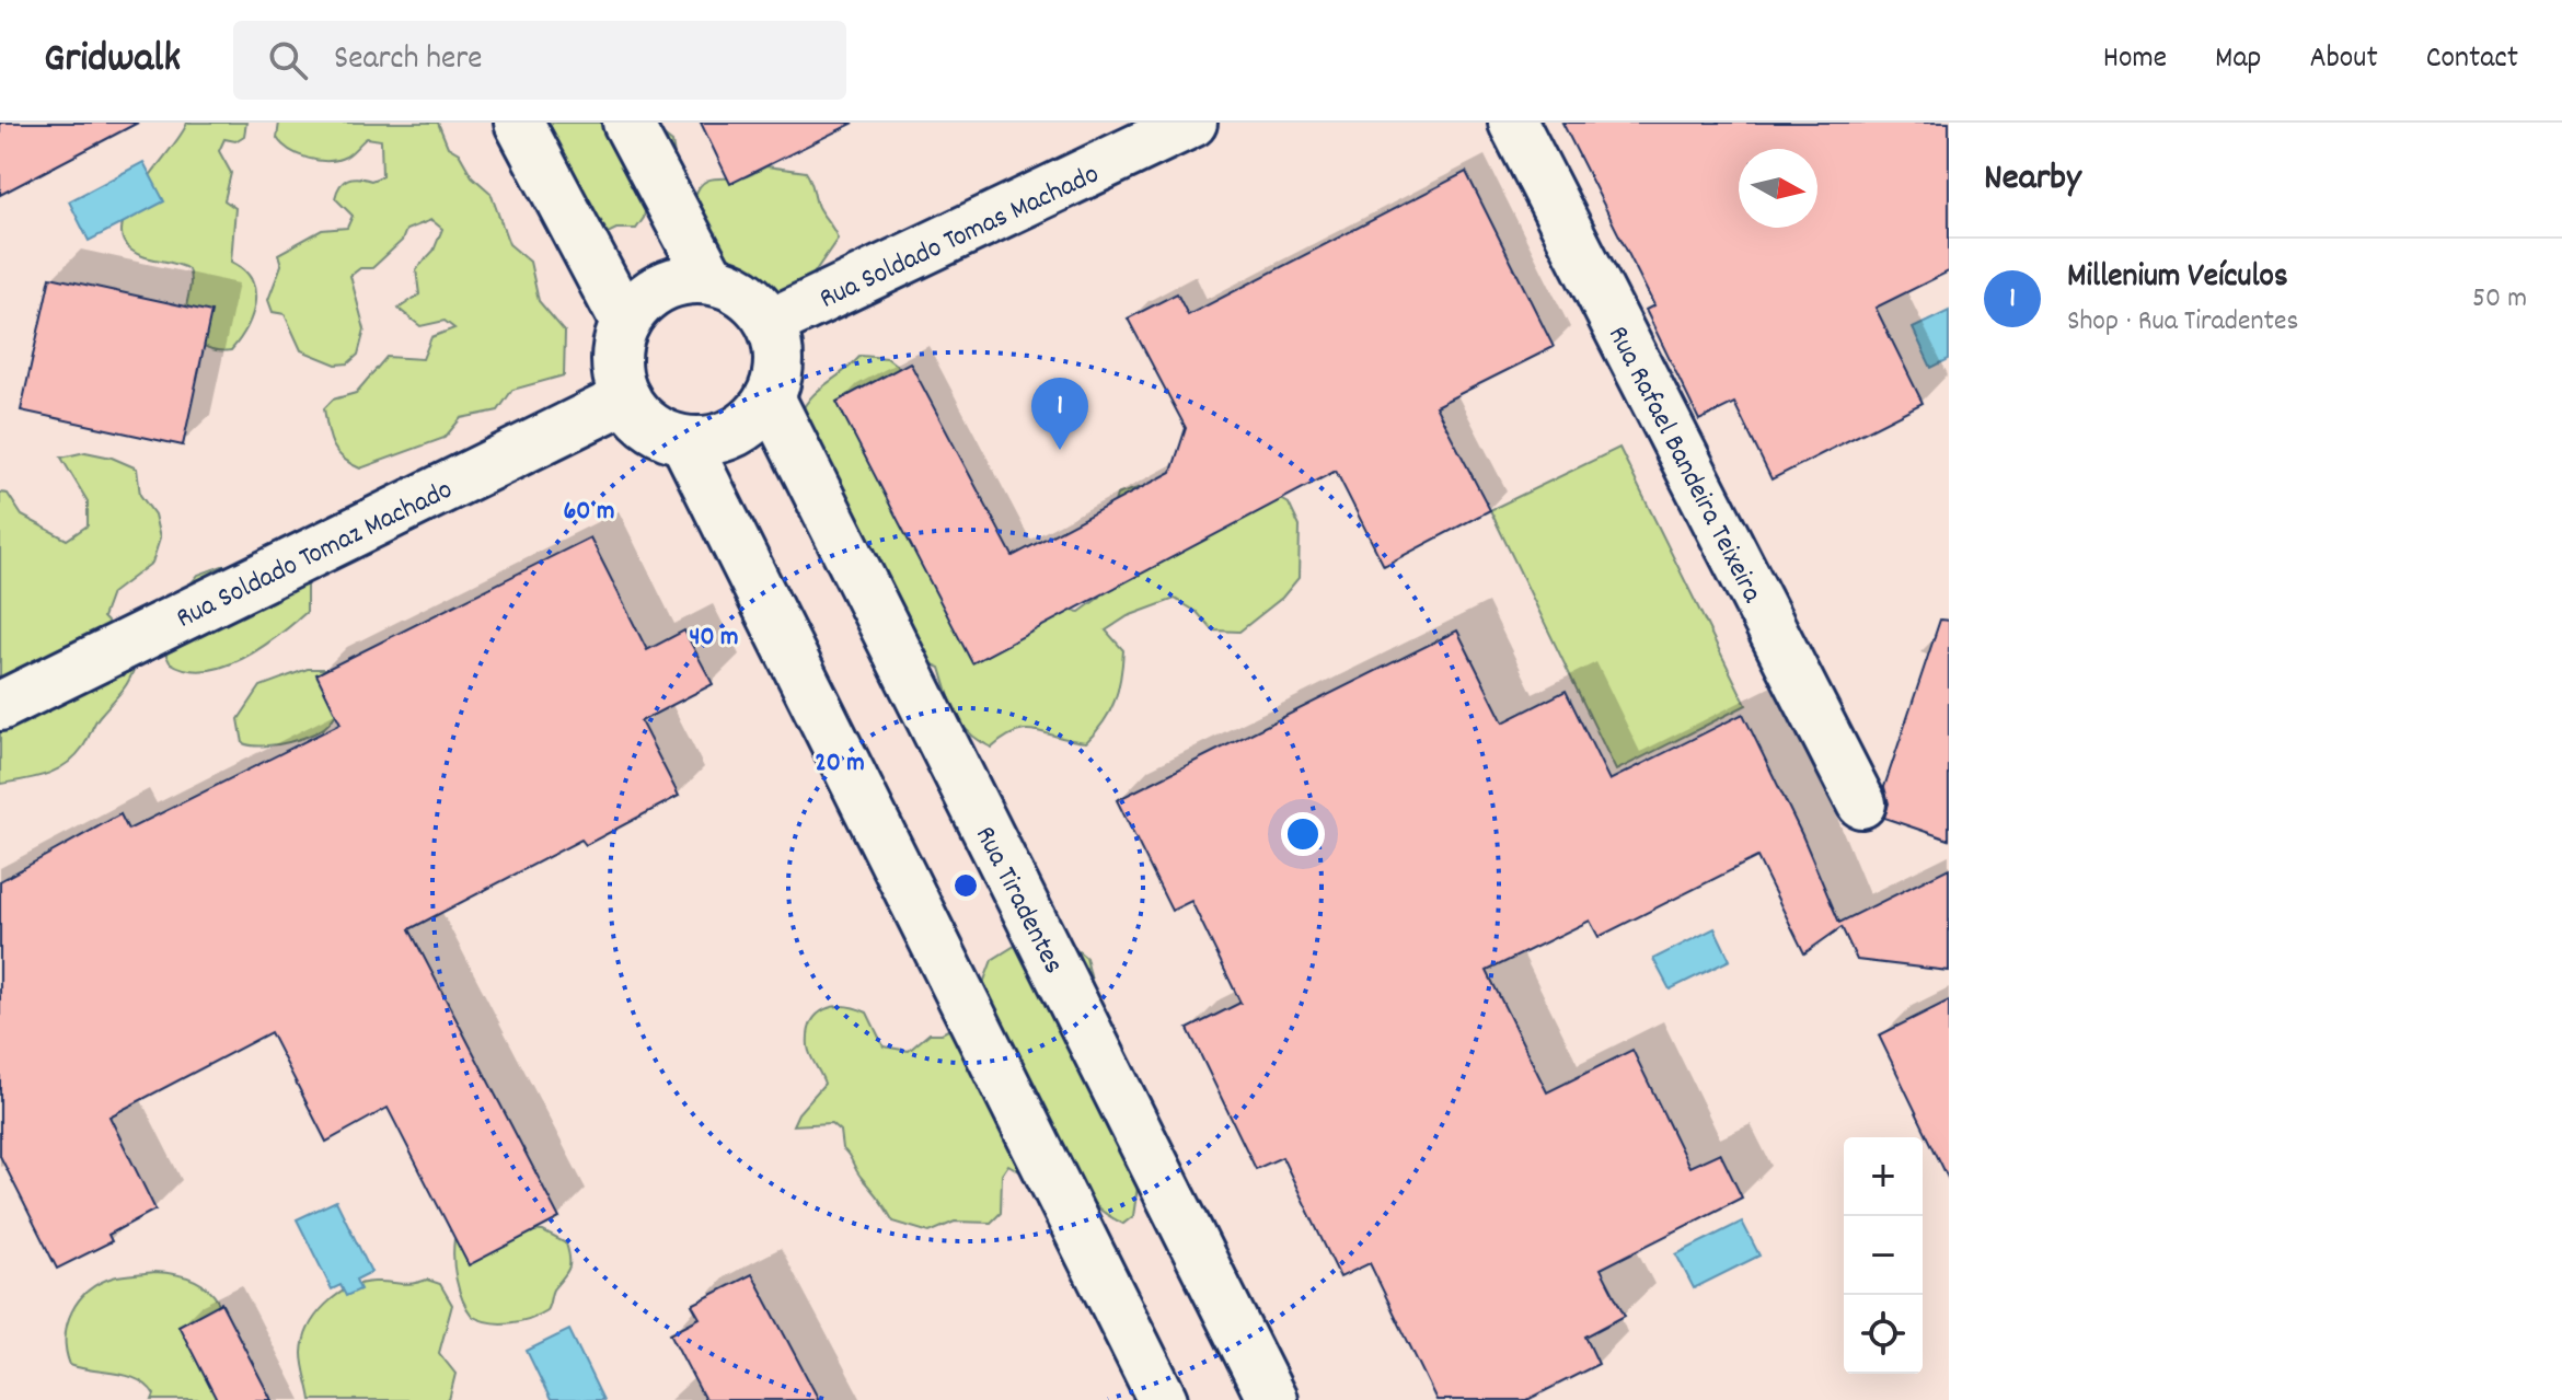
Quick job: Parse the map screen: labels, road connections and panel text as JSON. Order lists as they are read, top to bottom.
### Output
{
  "streets": {
    "main road": [
      "Rua Soldado Tomas Machado",
      "Rua Rafael Bandeira Teixeira",
      "Rua Soldado Tomaz Machado",
      "Rua Tiradentes"
    ]
  },
  "crossings": [
    ["Rua Soldado Tomas Machado", "Rua Soldado Tomaz Machado"],
    ["Rua Soldado Tomas Machado", "Rua Tiradentes"],
    ["Rua Soldado Tomaz Machado", "Rua Tiradentes"]
  ],
  "north": "right",
  "page": {
    "header": "Gridwalk",
    "search": "Search here",
    "nav": [
      "Home",
      "Map",
      "About",
      "Contact"
    ],
    "heading": "Nearby",
    "list": [
      {
        "mark": "1",
        "name": "Millenium Veículos",
        "note": "Shop · Rua Tiradentes",
        "value": "50 m"
      }
    ],
    "pins": "1",
    "map_buttons": ["+", "−"]
  },
  "rings": ["60 m", "40 m", "20 m"]
}
